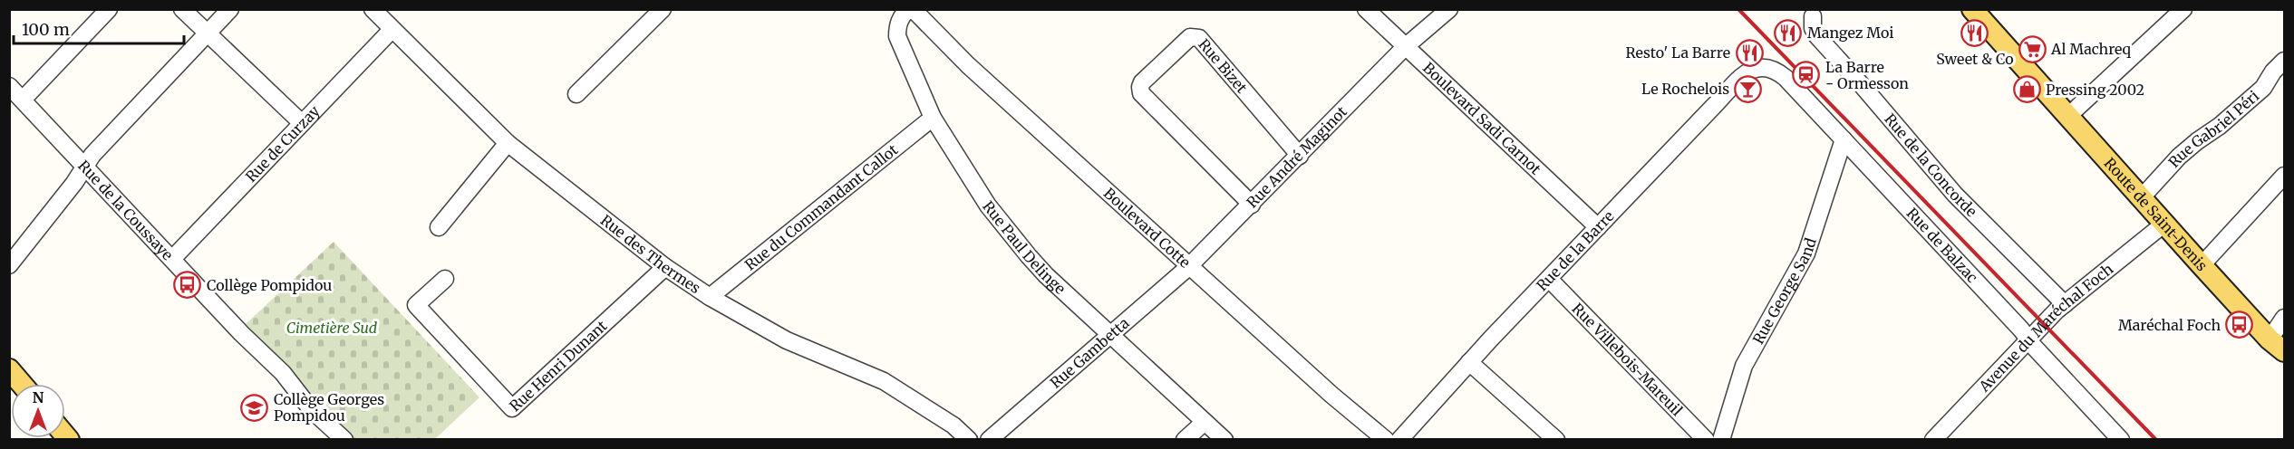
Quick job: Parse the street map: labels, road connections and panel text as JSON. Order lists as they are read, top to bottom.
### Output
{
  "streets": {
    "main road": ["Route de Saint-Denis"],
    "street": [
      "Rue Bizet",
      "Boulevard Sadi Carnot",
      "Rue Gabriel Péri",
      "Rue de Curzay",
      "Rue André Maginot",
      "Rue de la Concorde",
      "Rue du Commandant Callot",
      "Rue de la Coussaye",
      "Boulevard Cotte",
      "Rue de Balzac",
      "Rue Paul Delinge",
      "Rue de la Barre",
      "Rue des Thermes",
      "Rue George Sand",
      "Avenue du Maréchal Foch",
      "Rue Gambetta",
      "Rue Villebois-Mareuil",
      "Rue Henri Dunant"
    ]
  },
  "crossings": [
    ["Rue Bizet", "Rue André Maginot"],
    ["Boulevard Sadi Carnot", "Rue André Maginot"],
    ["Boulevard Sadi Carnot", "Rue de la Barre"],
    ["Rue Gabriel Péri", "Route de Saint-Denis"],
    ["Rue de Curzay", "Rue de la Coussaye"],
    ["Rue de Curzay", "Rue des Thermes"],
    ["Rue André Maginot", "Boulevard Cotte"],
    ["Rue André Maginot", "Rue Gambetta"],
    ["Rue de la Concorde", "Avenue du Maréchal Foch"],
    ["Rue du Commandant Callot", "Rue Paul Delinge"],
    ["Rue du Commandant Callot", "Rue des Thermes"],
    ["Route de Saint-Denis", "Avenue du Maréchal Foch"],
    ["Boulevard Cotte", "Rue Paul Delinge"],
    ["Boulevard Cotte", "Rue Gambetta"],
    ["Rue de Balzac", "Rue de la Barre"],
    ["Rue de Balzac", "Rue George Sand"],
    ["Rue de Balzac", "Avenue du Maréchal Foch"],
    ["Rue Paul Delinge", "Rue Gambetta"],
    ["Rue de la Barre", "Rue Villebois-Mareuil"],
    ["Rue des Thermes", "Rue Henri Dunant"]
  ],
  "parks": ["Cimetière Sud"],
  "places": {
    "restaurant": ["Mangez Moi", "Sweet & Co", "Resto' La Barre"],
    "supermarket": ["Al Machreq"],
    "station": ["La Barre - Ormesson"],
    "bar": ["Le Rochelois"],
    "shop": ["Pressing 2002"],
    "bus stop": ["Collège Pompidou", "Maréchal Foch"],
    "school or university": ["Collège Georges Pompidou"]
  },
  "scale_bar": "100 m",
  "north": "top"
}
